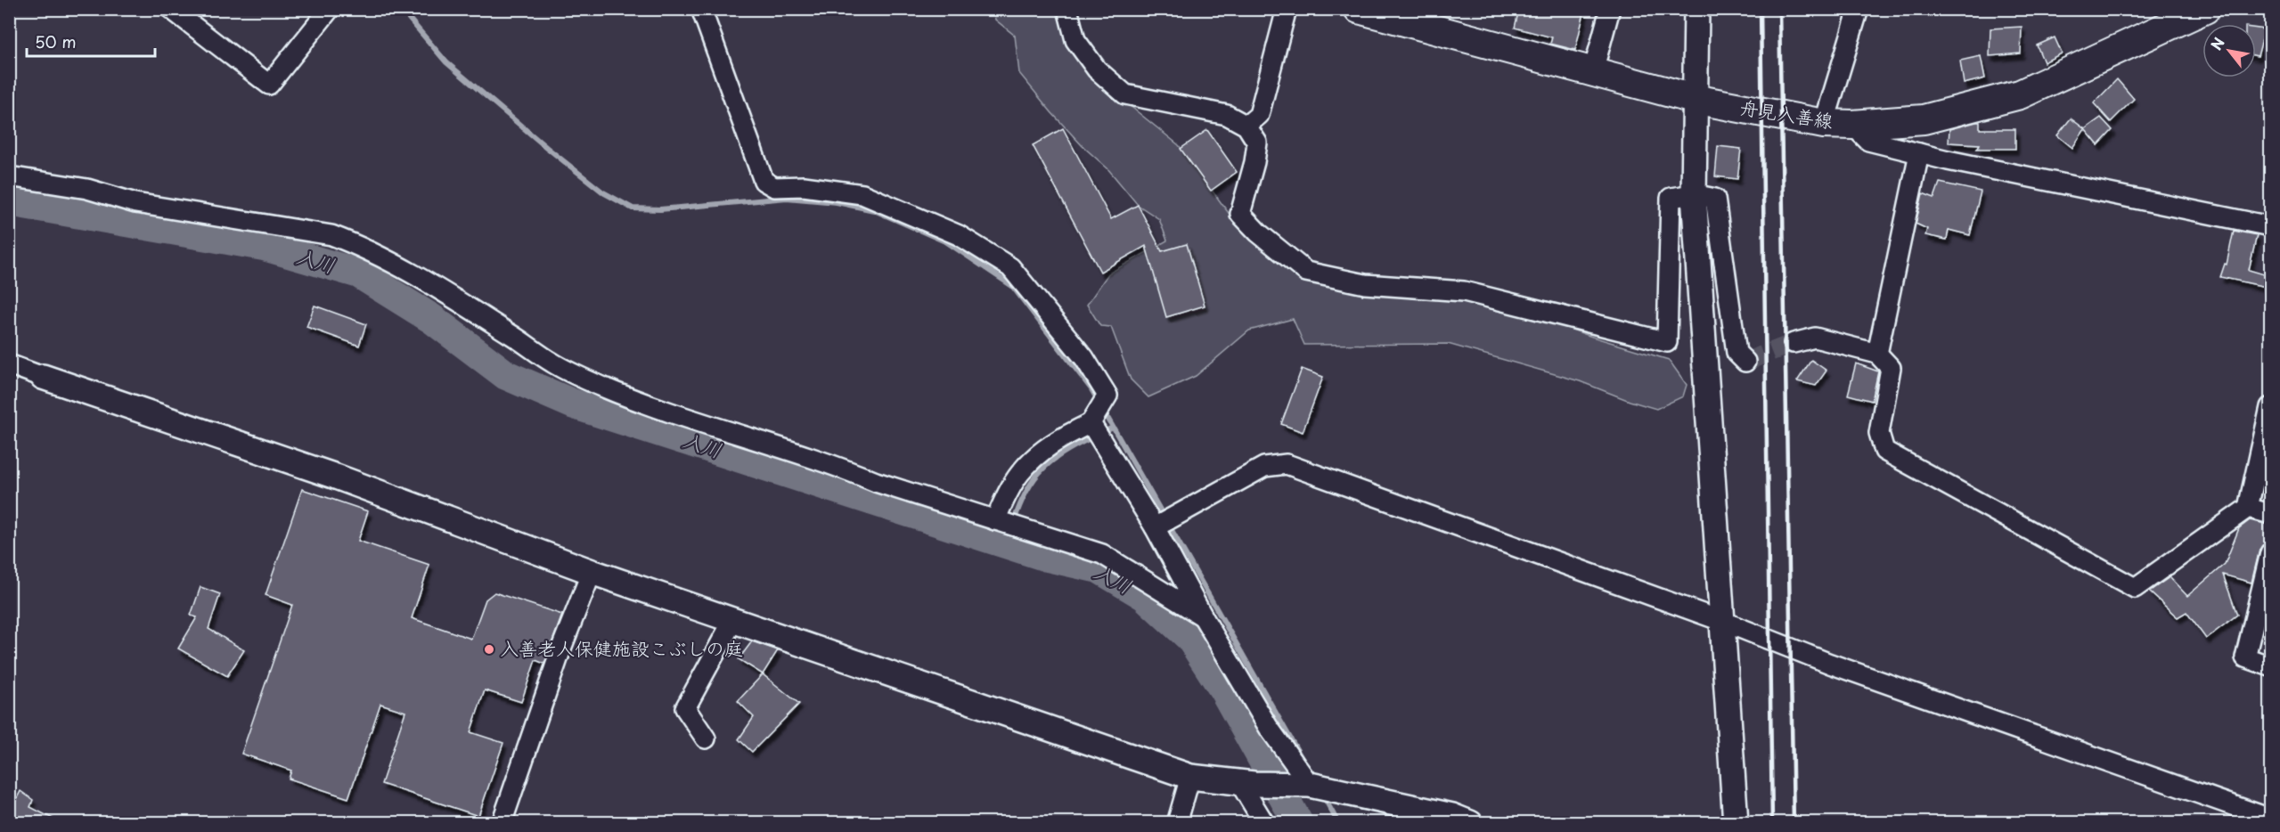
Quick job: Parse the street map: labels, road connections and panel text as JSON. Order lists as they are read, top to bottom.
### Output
{
  "streets": {
    "main road": ["舟見入善線"]
  },
  "water": ["入川"],
  "places": ["入善老人保健施設こぶしの庭"],
  "scale_bar": "50 m",
  "north": "top left"
}
